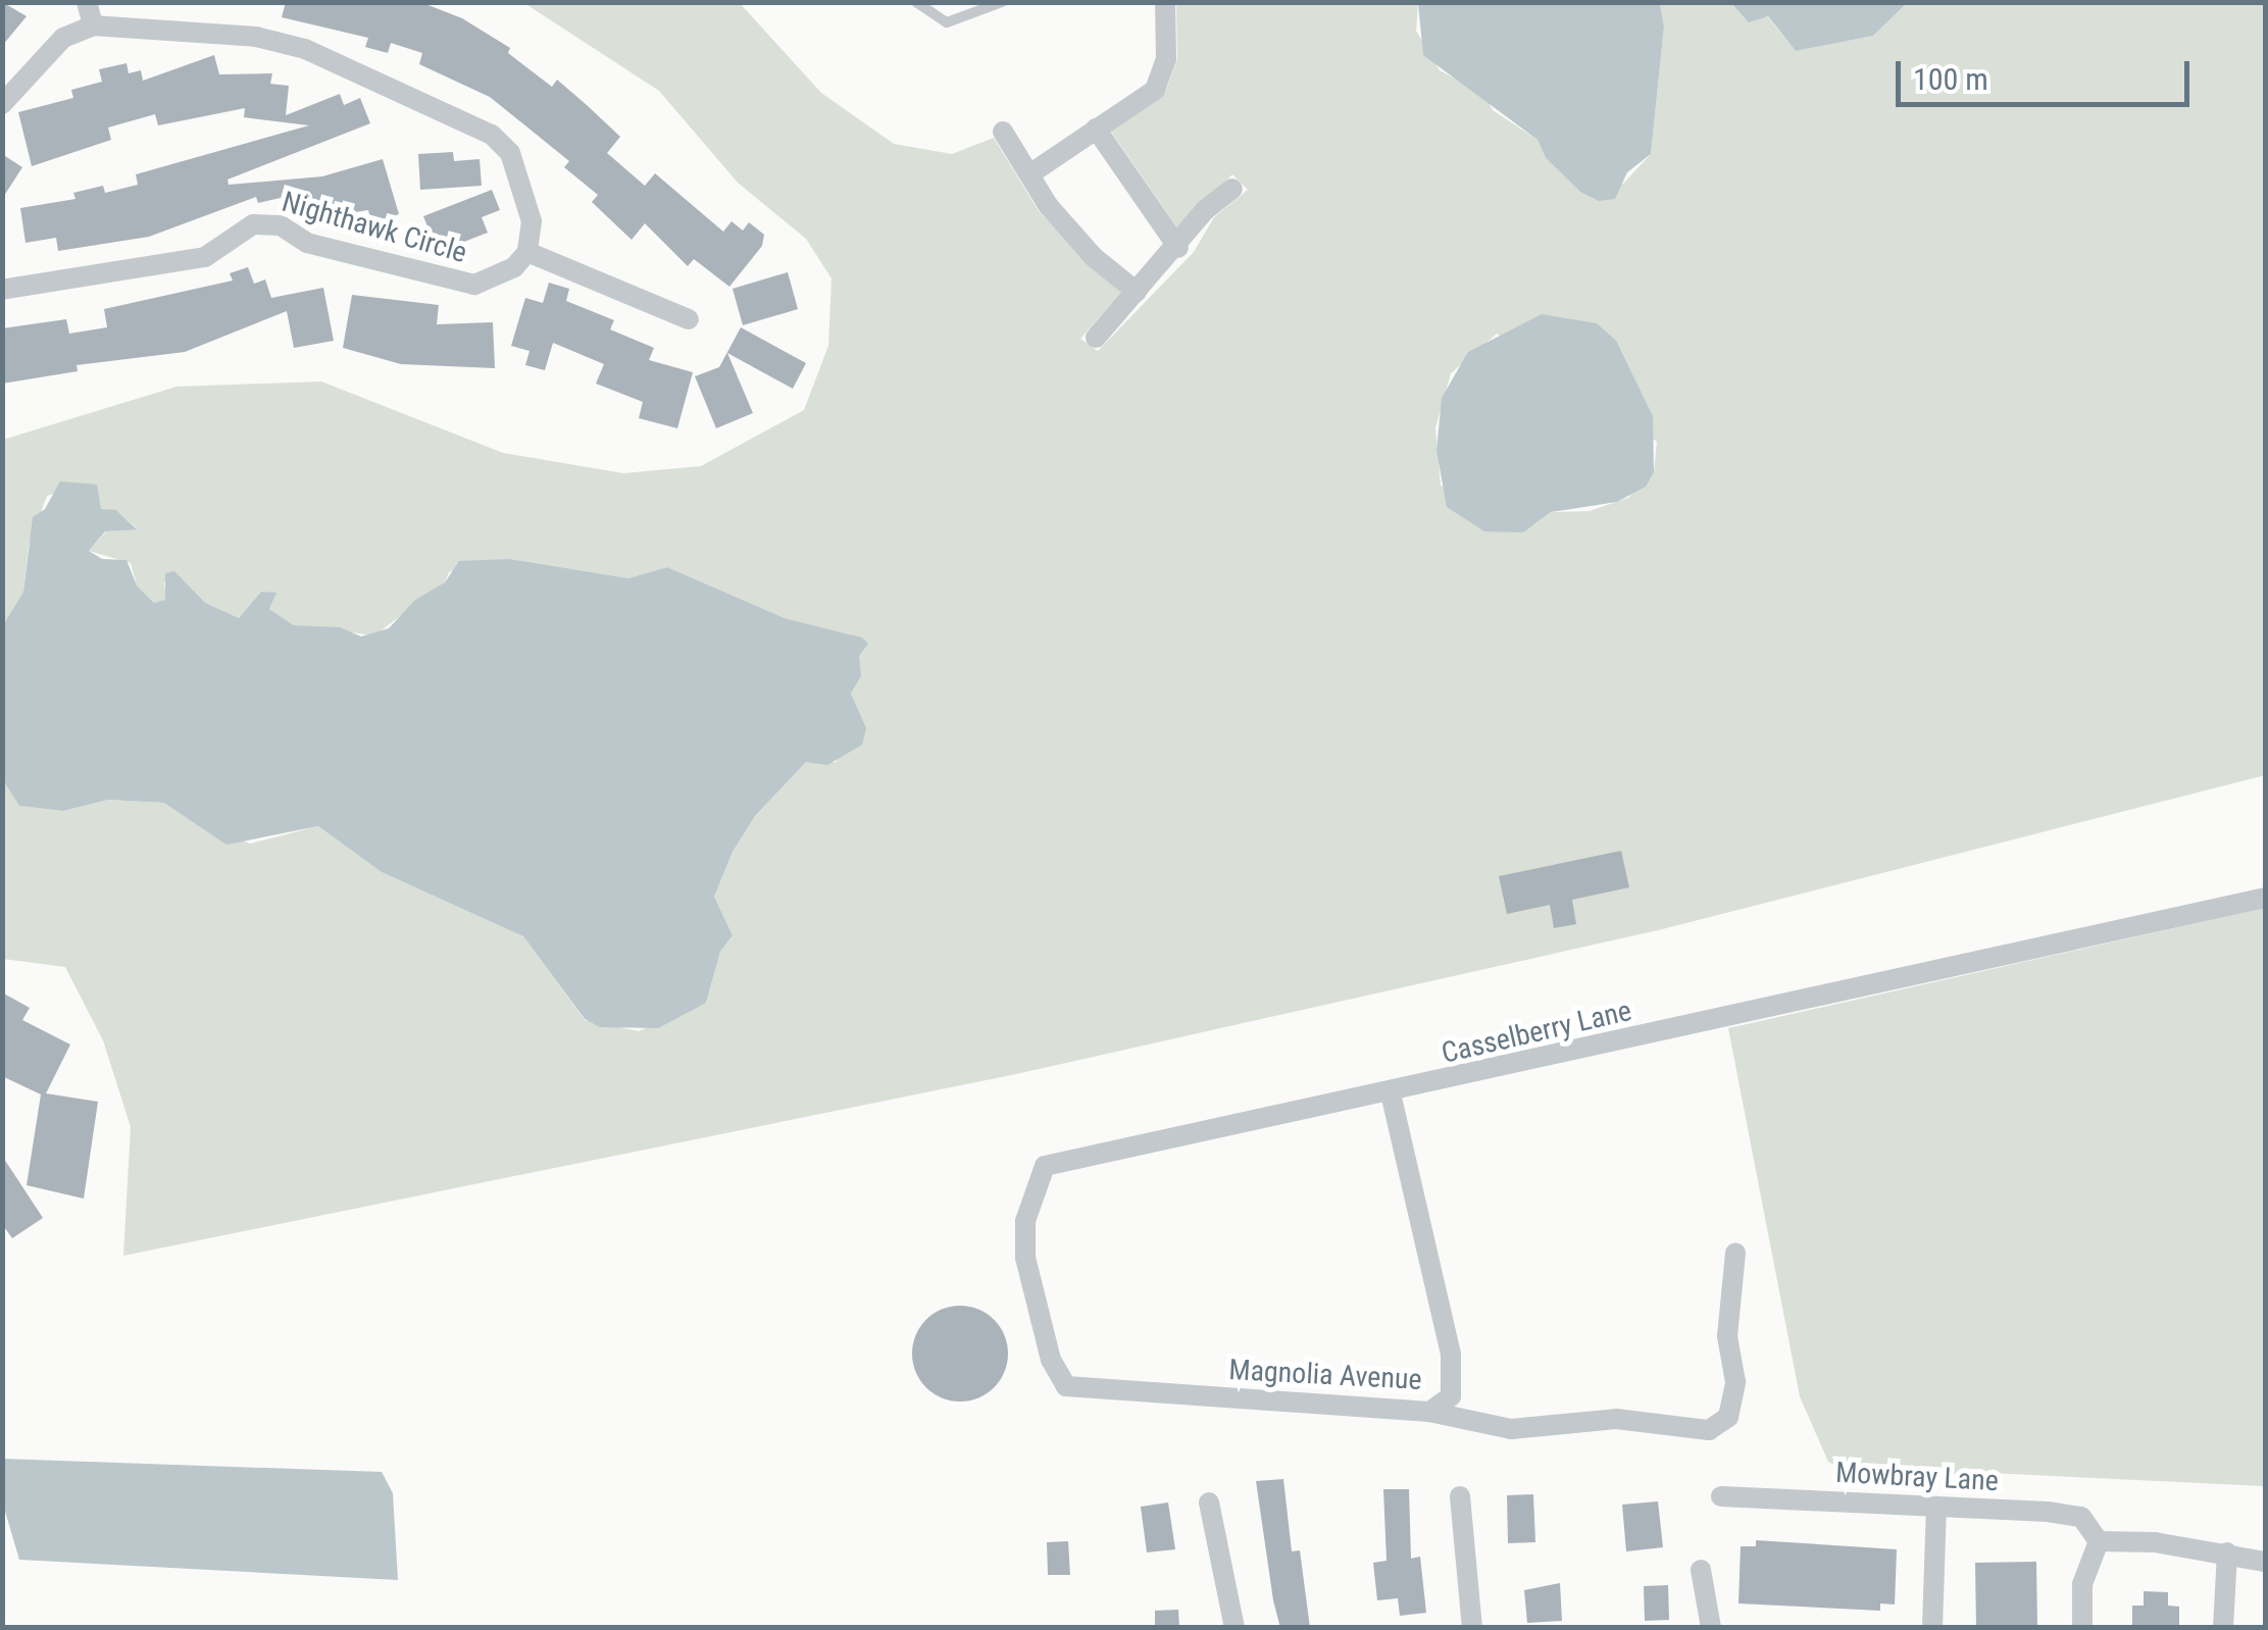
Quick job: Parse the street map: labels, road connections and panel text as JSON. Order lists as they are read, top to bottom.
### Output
{
  "streets": {
    "street": [
      "Nighthawk Circle",
      "Casselberry Lane",
      "Magnolia Avenue",
      "Mowbray Lane"
    ]
  },
  "crossings": [
    ["Casselberry Lane", "Magnolia Avenue"]
  ],
  "scale_bar": "100 m"
}
